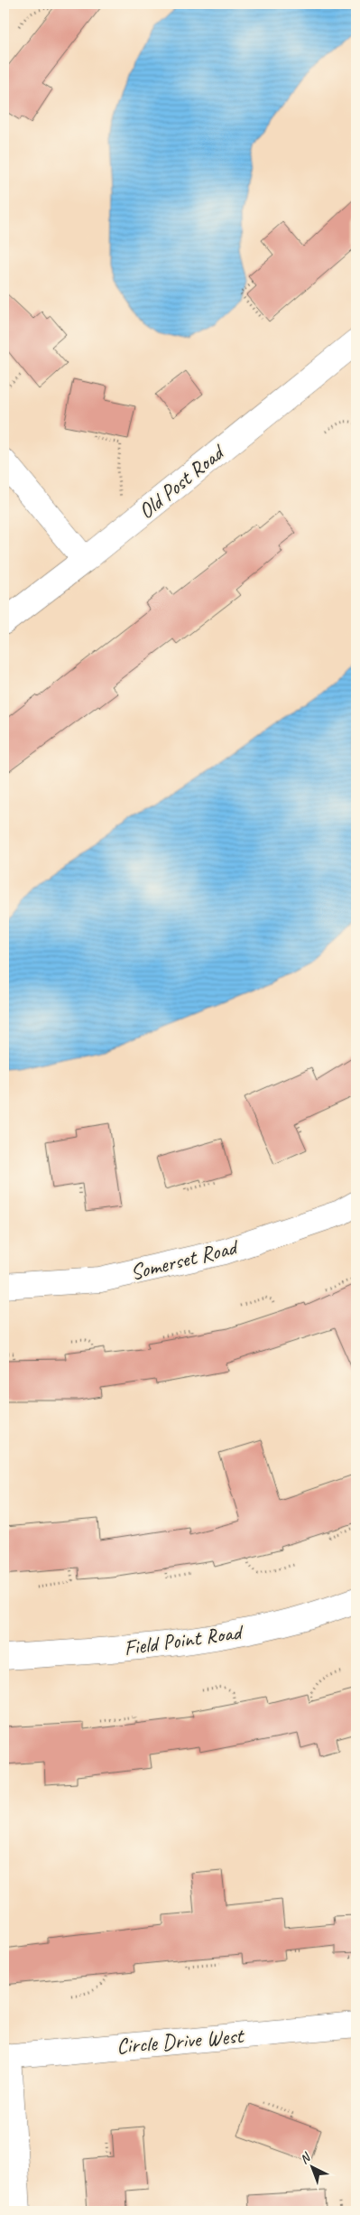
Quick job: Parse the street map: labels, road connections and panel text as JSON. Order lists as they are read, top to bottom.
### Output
{
  "streets": {
    "street": [
      "Old Post Road",
      "Somerset Road",
      "Field Point Road",
      "Circle Drive West"
    ]
  },
  "north": "top left"
}
